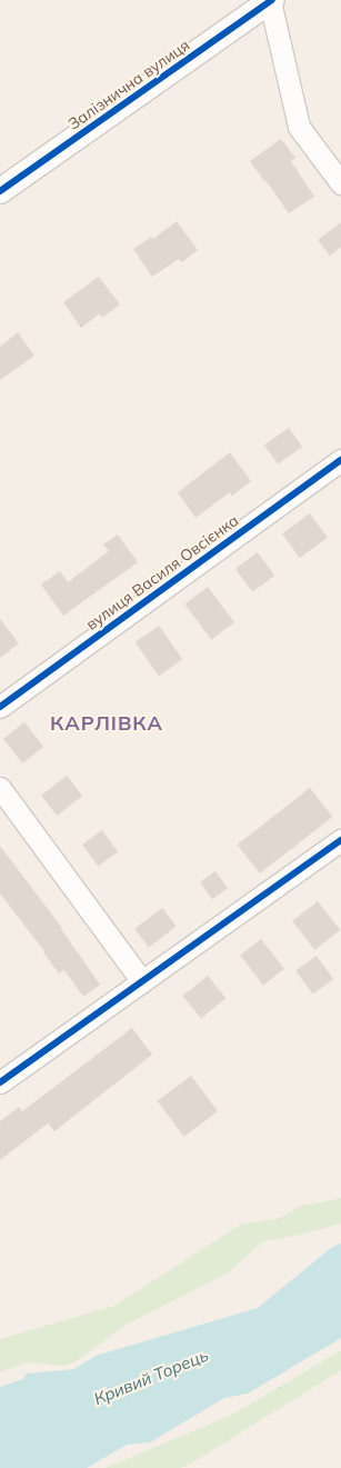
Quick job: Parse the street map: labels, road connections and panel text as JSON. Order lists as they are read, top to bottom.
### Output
{
  "streets": {
    "street": ["Залізнична вулиця", "вулиця Василя Овсієнка"]
  },
  "districts": ["КАРЛІВКА"],
  "water": ["Кривий Торець"]
}
